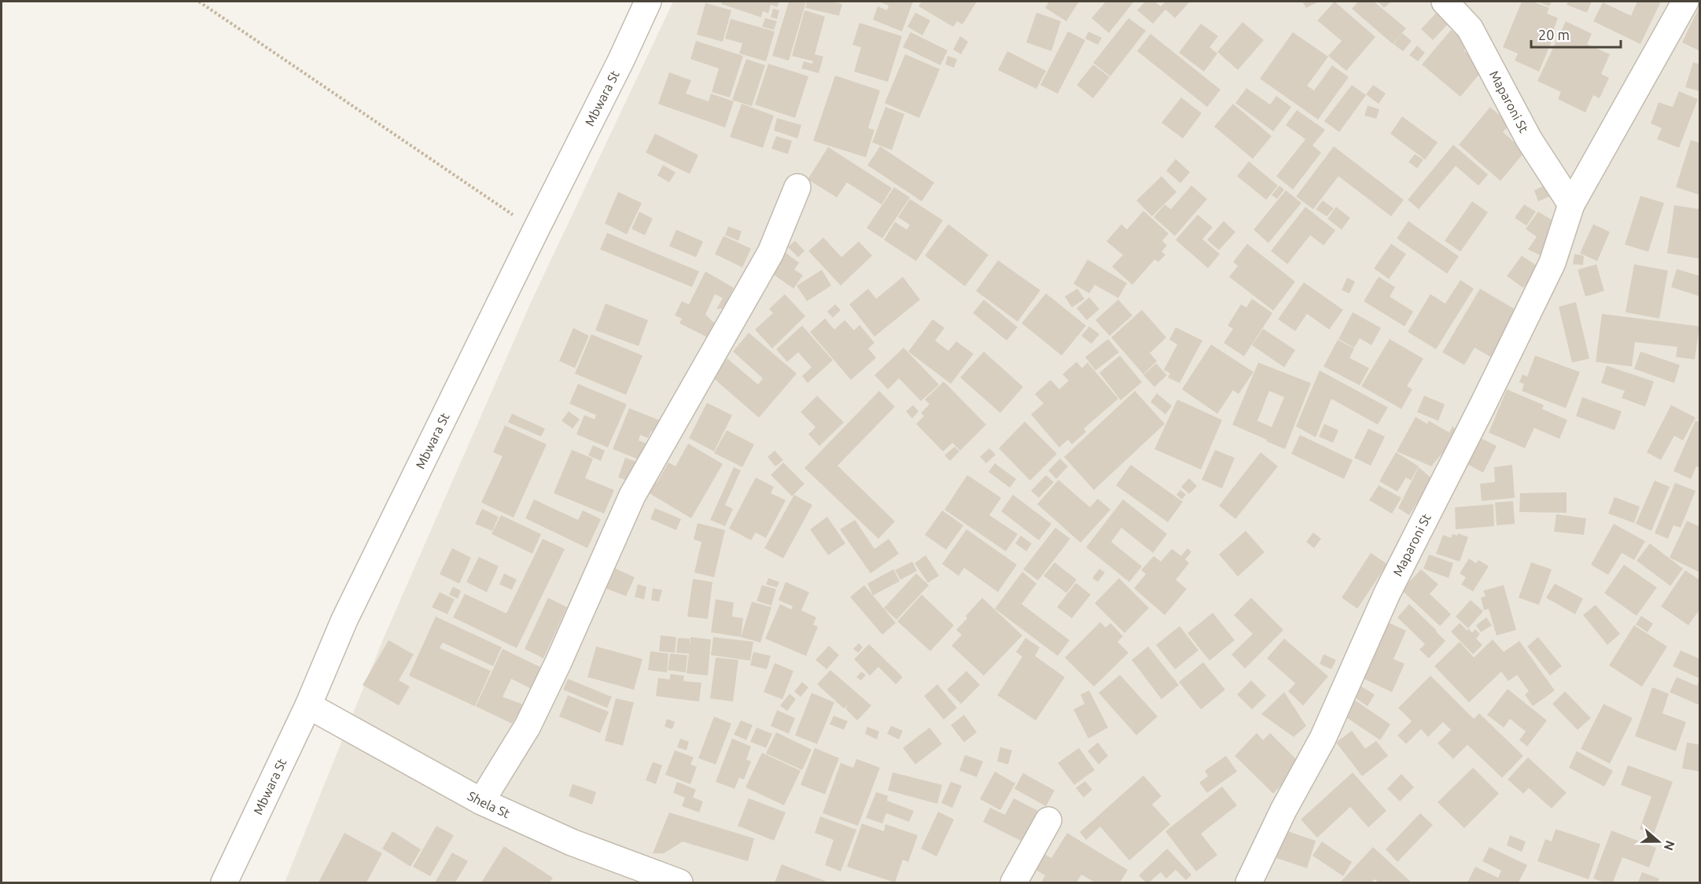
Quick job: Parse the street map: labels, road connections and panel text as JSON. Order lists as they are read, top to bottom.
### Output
{
  "streets": {
    "street": ["Mbwara St", "Maparoni St", "Shela St"]
  },
  "crossings": [
    ["Mbwara St", "Shela St"]
  ],
  "scale_bar": "20 m",
  "north": "right"
}
